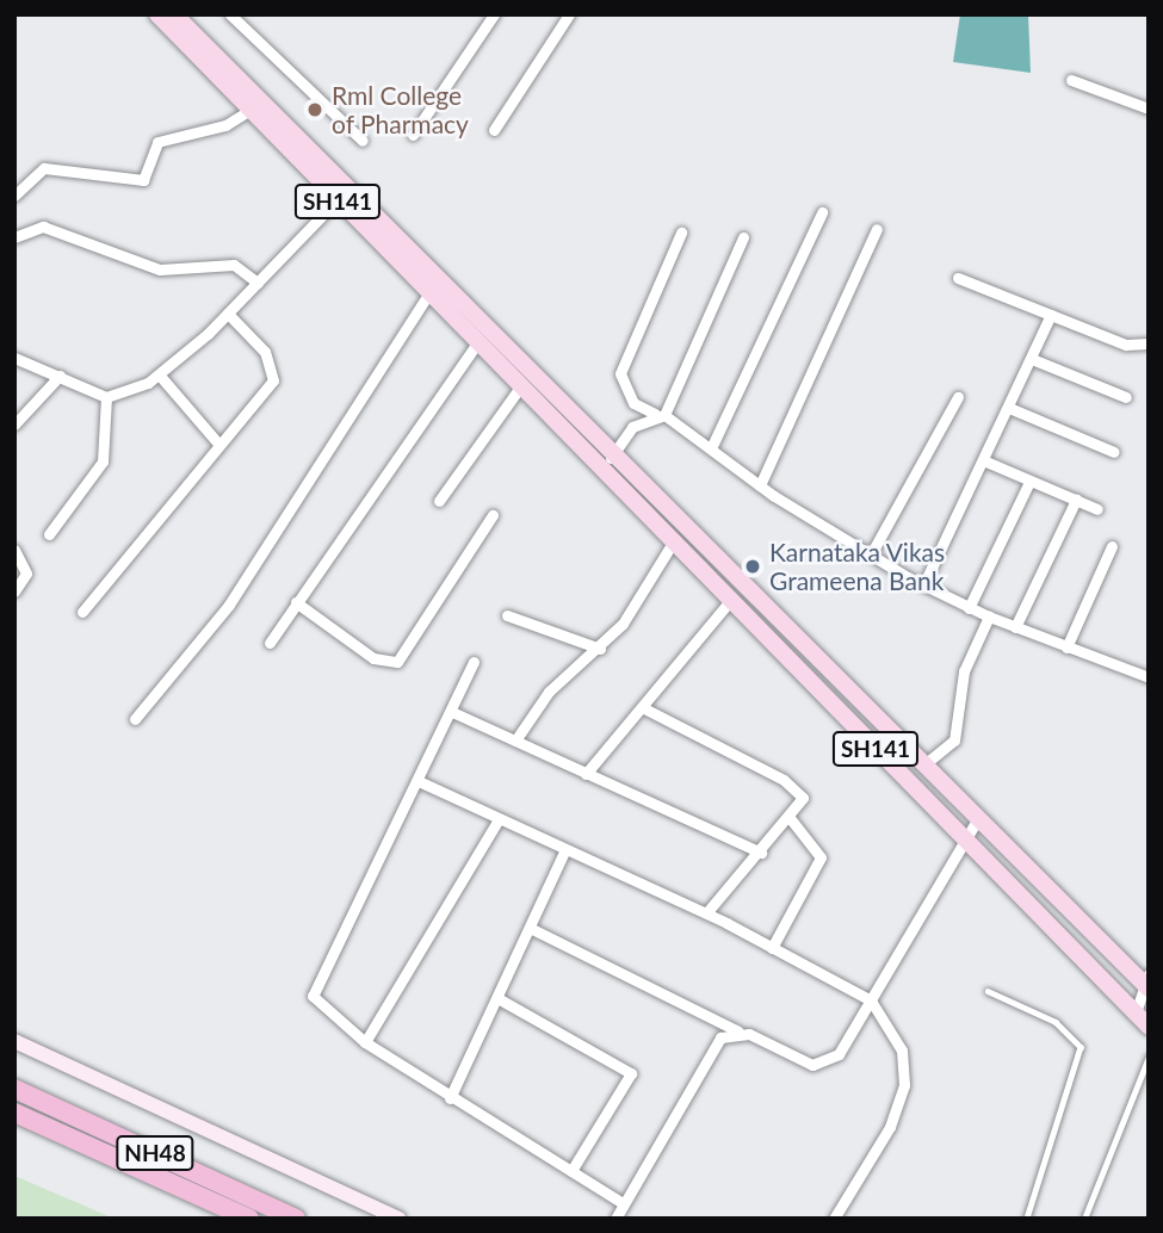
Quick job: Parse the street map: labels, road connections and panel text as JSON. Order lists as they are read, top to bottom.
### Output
{
  "streets": {
    "highway": ["NH48"],
    "main road": ["SH141"]
  },
  "places": ["Rml College of Pharmacy", "Karnataka Vikas Grameena Bank"]
}
